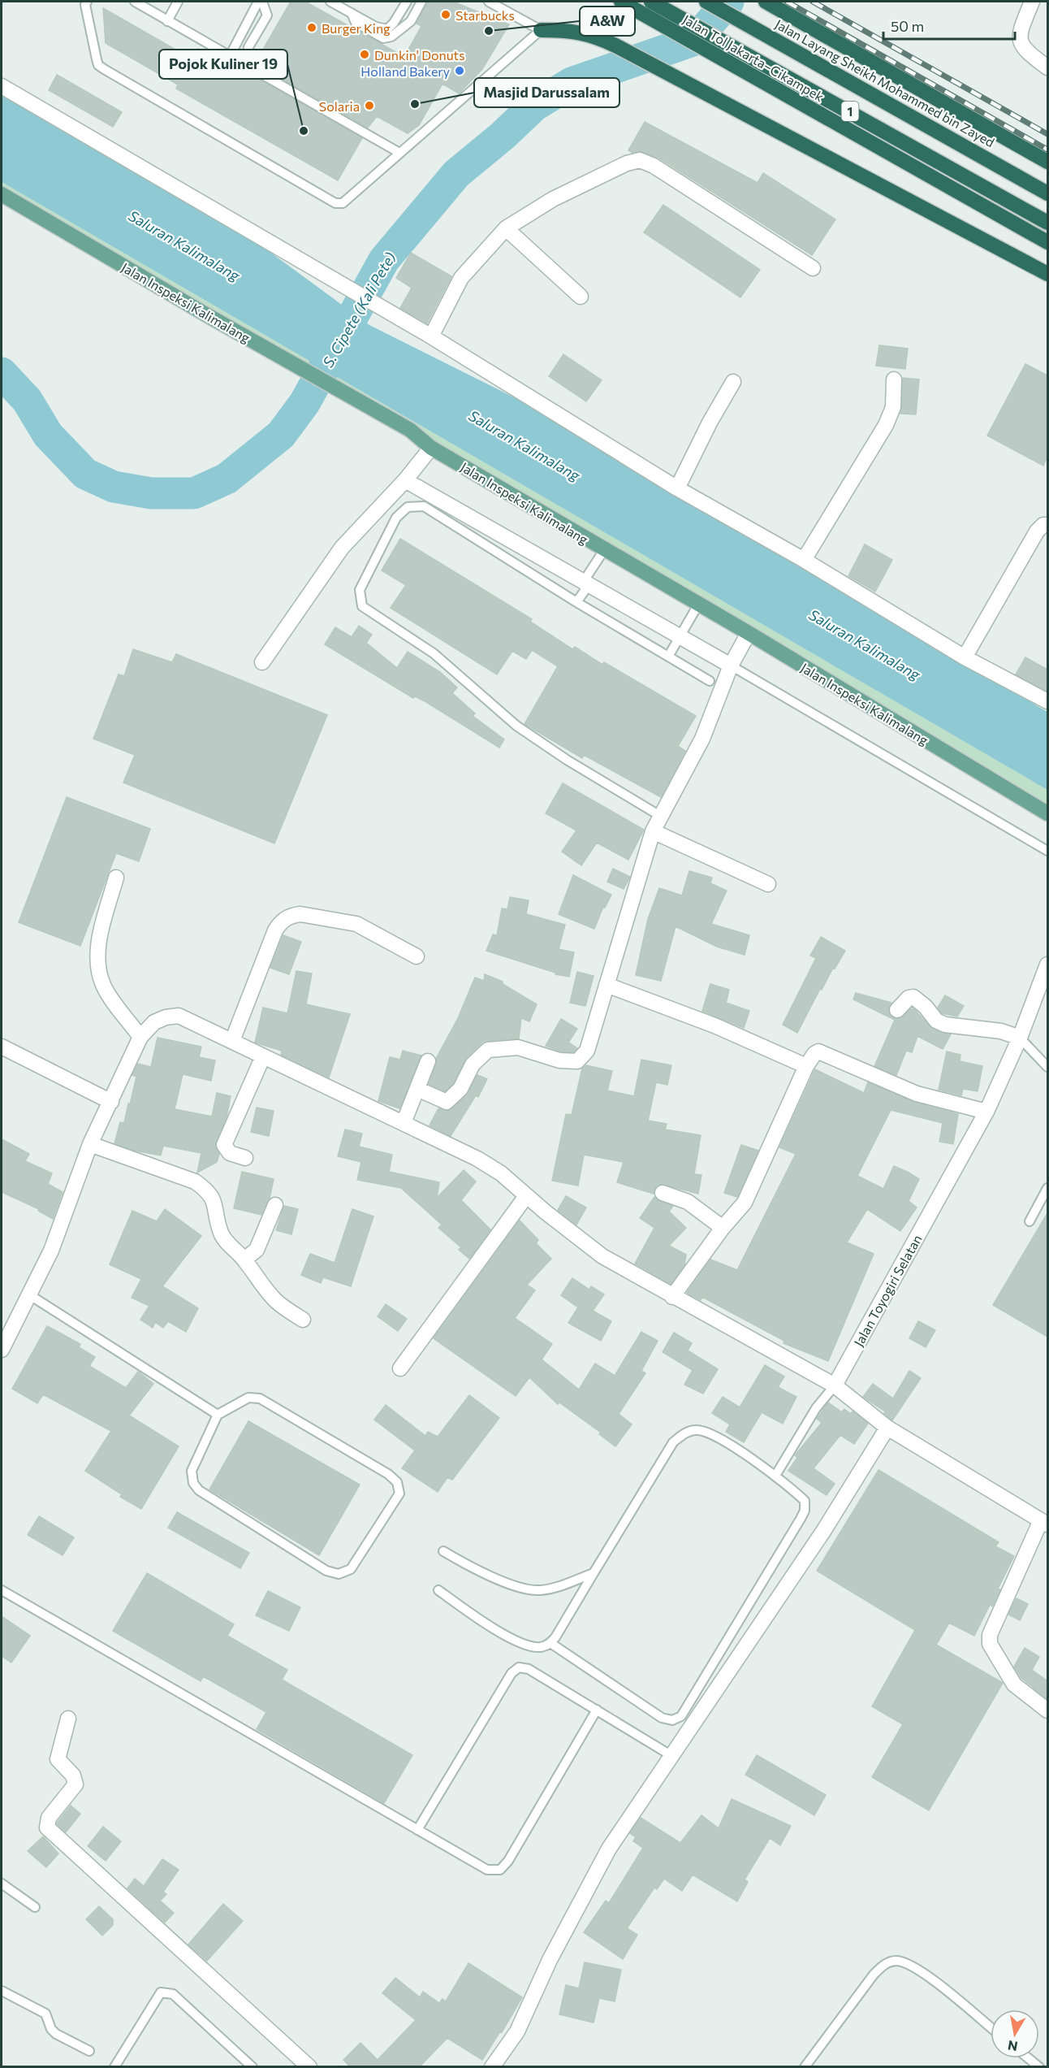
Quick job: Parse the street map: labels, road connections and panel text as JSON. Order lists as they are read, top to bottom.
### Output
{
  "streets": {
    "highway": ["Jalan Tol Jakarta–Cikampek", "Jalan Layang Sheikh Mohammed bin Zayed", "1"],
    "main road": ["Jalan Inspeksi Kalimalang"],
    "street": ["Jalan Toyogiri Selatan"]
  },
  "water": ["Saluran Kalimalang", "S. Cipete (Kali Pete)"],
  "places": [
    "Starbucks",
    "Burger King",
    "A&W",
    "Dunkin' Donuts",
    "Holland Bakery",
    "Masjid Darussalam",
    "Solaria",
    "Pojok Kuliner 19"
  ],
  "scale_bar": "50 m",
  "north": "bottom"
}
